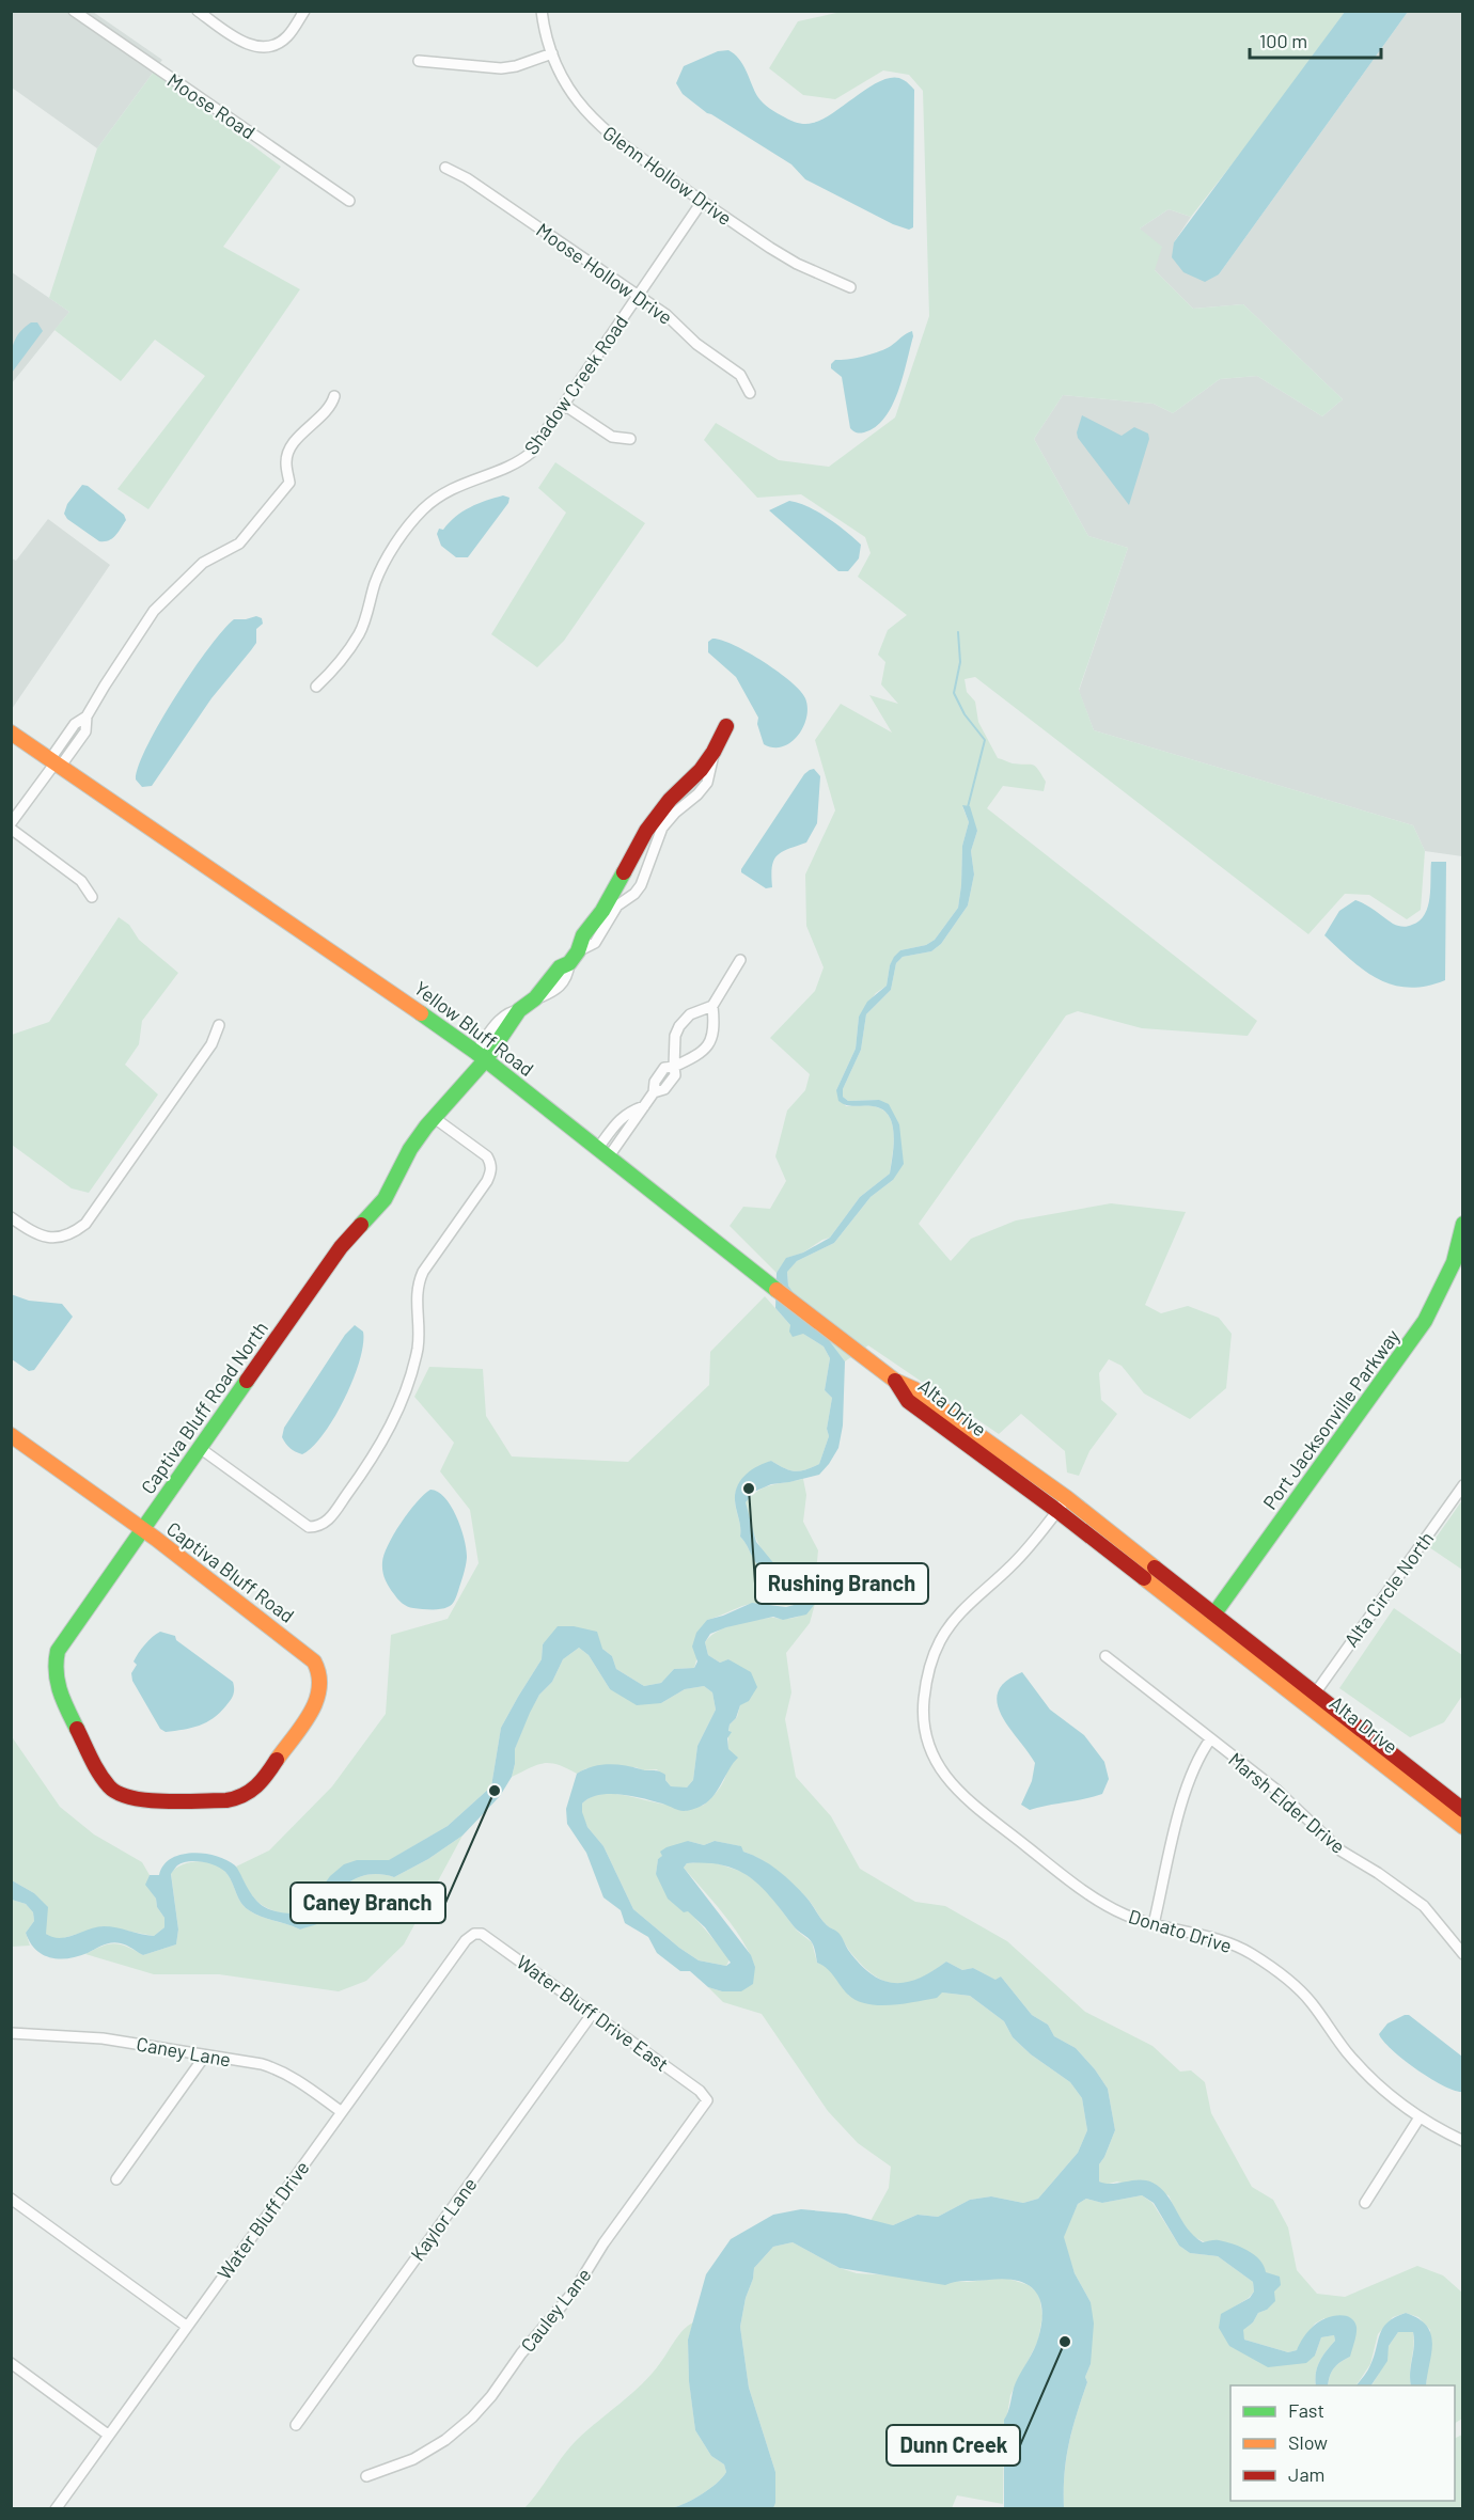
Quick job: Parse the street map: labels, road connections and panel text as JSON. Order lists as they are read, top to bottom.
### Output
{
  "streets": {
    "street": [
      "Moose Road",
      "Glenn Hollow Drive",
      "Moose Hollow Drive",
      "Shadow Creek Road",
      "Yellow Bluff Road",
      "Captiva Bluff Road North",
      "Alta Drive",
      "Port Jacksonville Parkway",
      "Captiva Bluff Road",
      "Alta Circle North",
      "Marsh Elder Drive",
      "Donato Drive",
      "Water Bluff Drive East",
      "Caney Lane",
      "Kaylor Lane",
      "Water Bluff Drive",
      "Cauley Lane"
    ]
  },
  "crossings": [
    ["Glenn Hollow Drive", "Shadow Creek Road"],
    ["Moose Hollow Drive", "Shadow Creek Road"],
    ["Yellow Bluff Road", "Captiva Bluff Road North"],
    ["Yellow Bluff Road", "Alta Drive"],
    ["Captiva Bluff Road North", "Captiva Bluff Road"],
    ["Alta Drive", "Port Jacksonville Parkway"],
    ["Alta Drive", "Alta Circle North"],
    ["Alta Drive", "Donato Drive"],
    ["Water Bluff Drive East", "Kaylor Lane"],
    ["Water Bluff Drive East", "Water Bluff Drive"],
    ["Water Bluff Drive East", "Cauley Lane"],
    ["Caney Lane", "Water Bluff Drive"]
  ],
  "places": ["Rushing Branch", "Caney Branch", "Dunn Creek"],
  "legend": ["Fast", "Slow", "Jam"],
  "scale_bar": "100 m"
}
